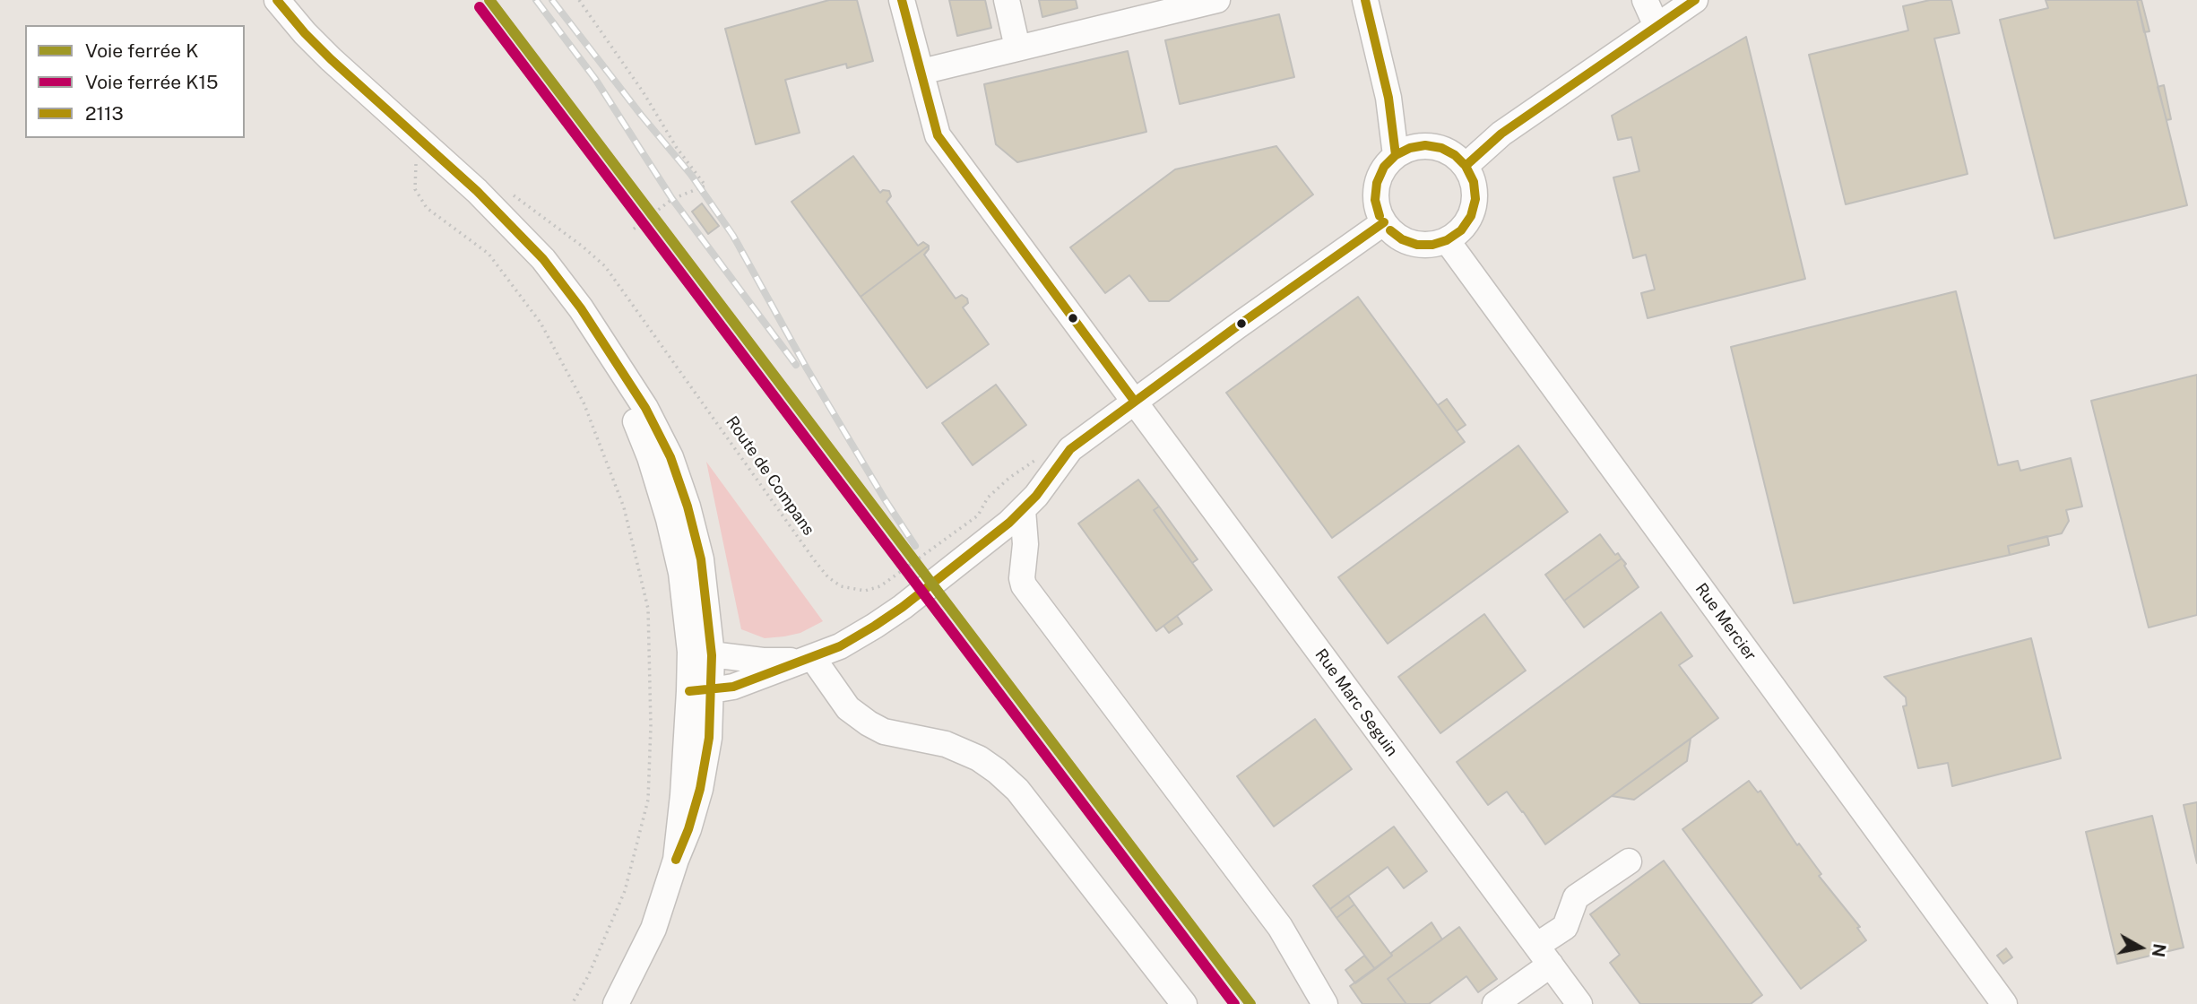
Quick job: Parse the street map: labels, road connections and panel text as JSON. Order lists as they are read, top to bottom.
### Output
{
  "streets": {
    "street": ["Rue Mercier", "Rue Marc Seguin"],
    "path": ["Route de Compans"]
  },
  "lines": ["rail line K", "transit line 2113", "rail line K15"],
  "legend": ["Voie ferrée K", "Voie ferrée K15", "2113"],
  "north": "right"
}
